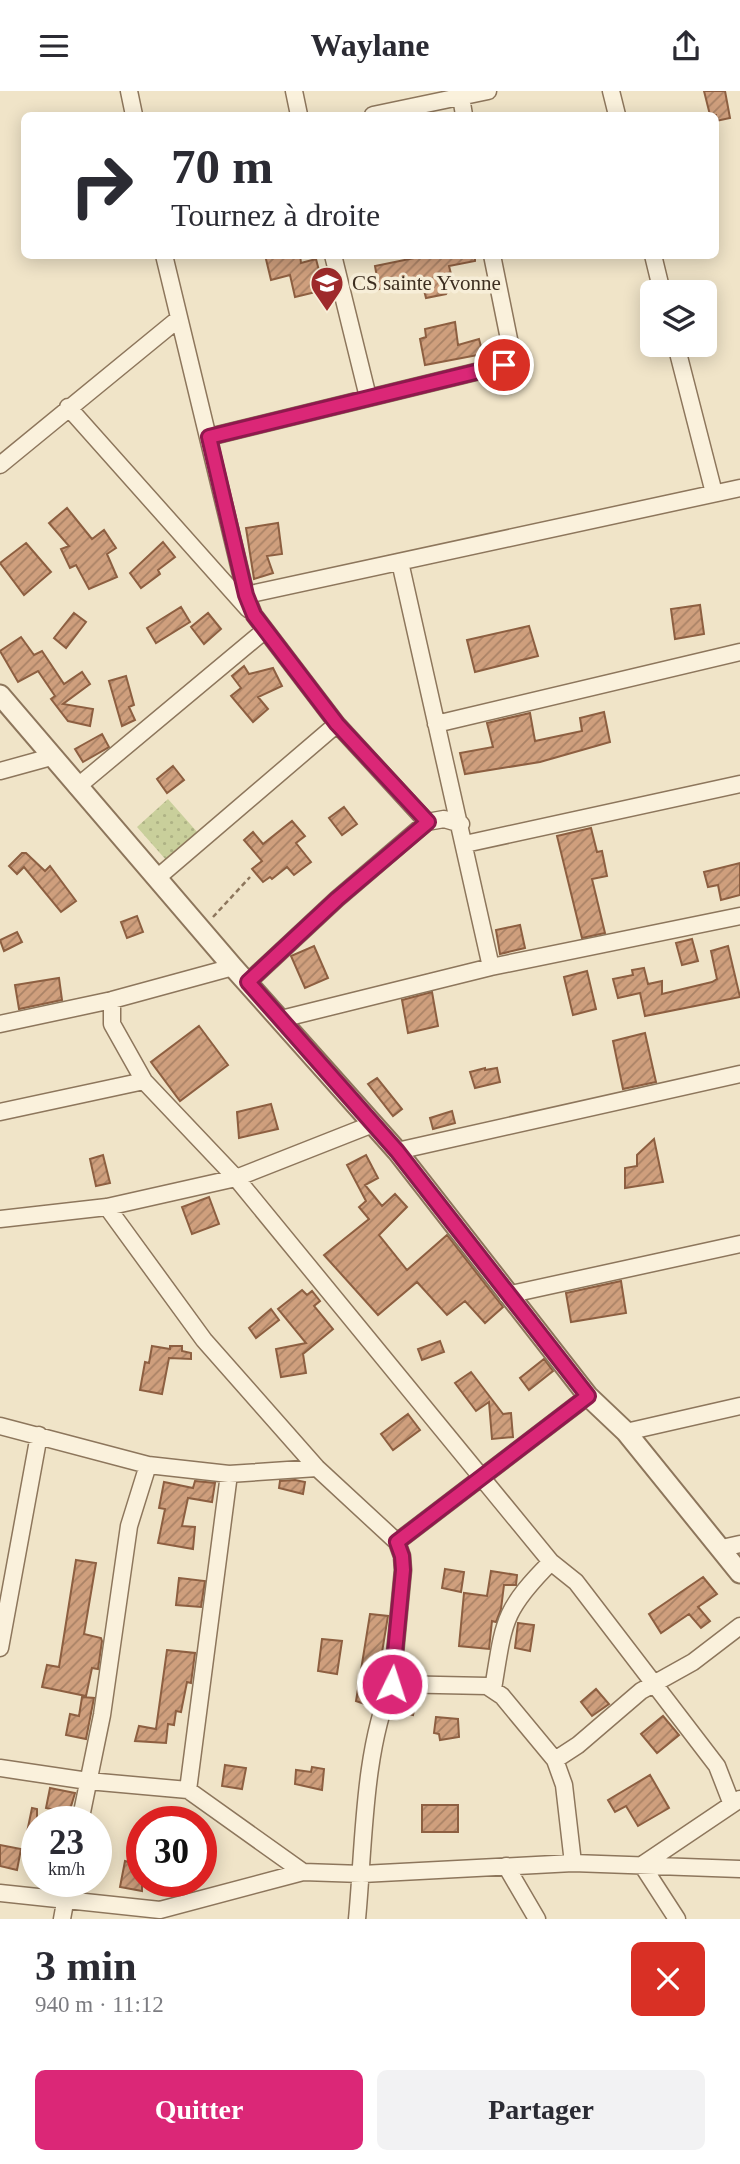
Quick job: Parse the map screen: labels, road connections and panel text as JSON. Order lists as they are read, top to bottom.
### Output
{
  "places": {
    "school or university": ["CS sainte Yvonne"]
  },
  "page": {
    "header": "Waylane",
    "turn": ["70 m", "Tournez à droite"],
    "speed": "23 km/h",
    "limit": "30",
    "heading": ["3 min", "940 m · 11:12"],
    "buttons": ["Quitter", "Partager"]
  }
}
